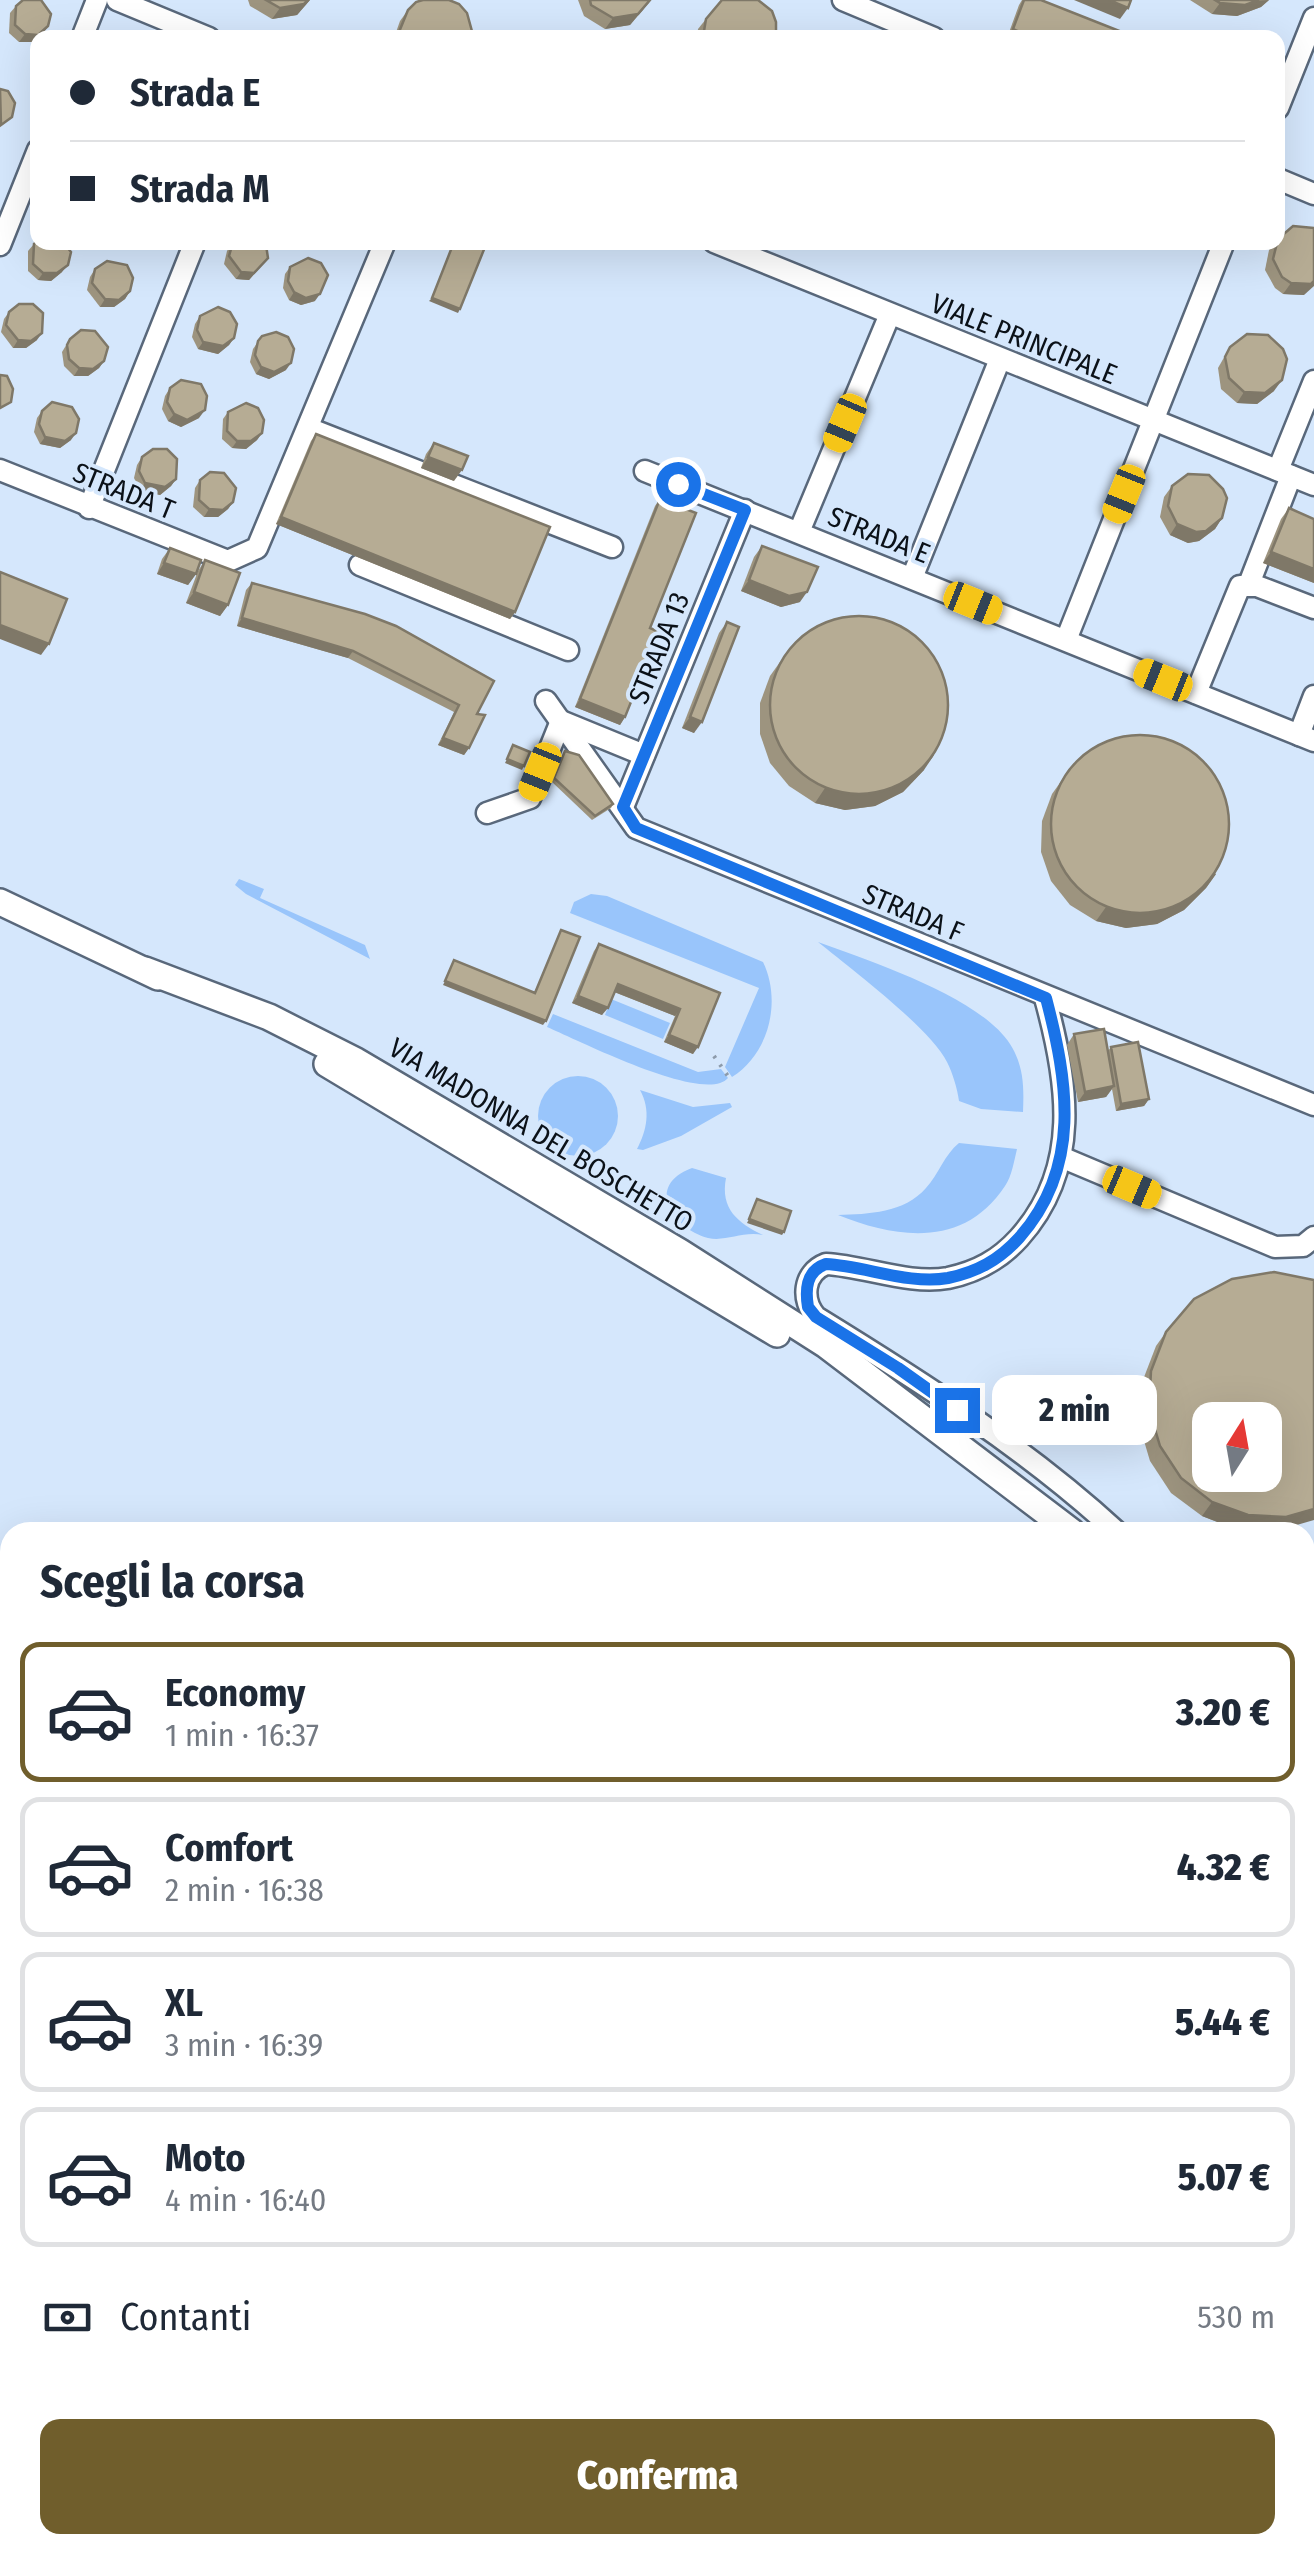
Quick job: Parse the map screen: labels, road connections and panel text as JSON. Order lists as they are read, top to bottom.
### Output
{
  "streets": {
    "main road": ["VIA MADONNA DEL BOSCHETTO"],
    "street": [
      "VIALE PRINCIPALE",
      "STRADA T",
      "STRADA E",
      "STRADA 13",
      "STRADA F"
    ]
  },
  "crossings": [
    ["STRADA E", "STRADA 13"],
    ["STRADA 13", "STRADA F"]
  ],
  "north": "top",
  "page": {
    "banner": ["Strada E", "Strada M"],
    "bubble": "2 min",
    "heading": "Scegli la corsa",
    "list": [
      {
        "name": "Economy",
        "note": "1 min · 16:37",
        "value": "3.20 €"
      },
      {
        "name": "Comfort",
        "note": "2 min · 16:38",
        "value": "4.32 €"
      },
      {
        "name": "XL",
        "note": "3 min · 16:39",
        "value": "5.44 €"
      },
      {
        "name": "Moto",
        "note": "4 min · 16:40",
        "value": "5.07 €"
      }
    ],
    "pay": ["Contanti", "530 m"],
    "buttons": "Conferma"
  }
}
